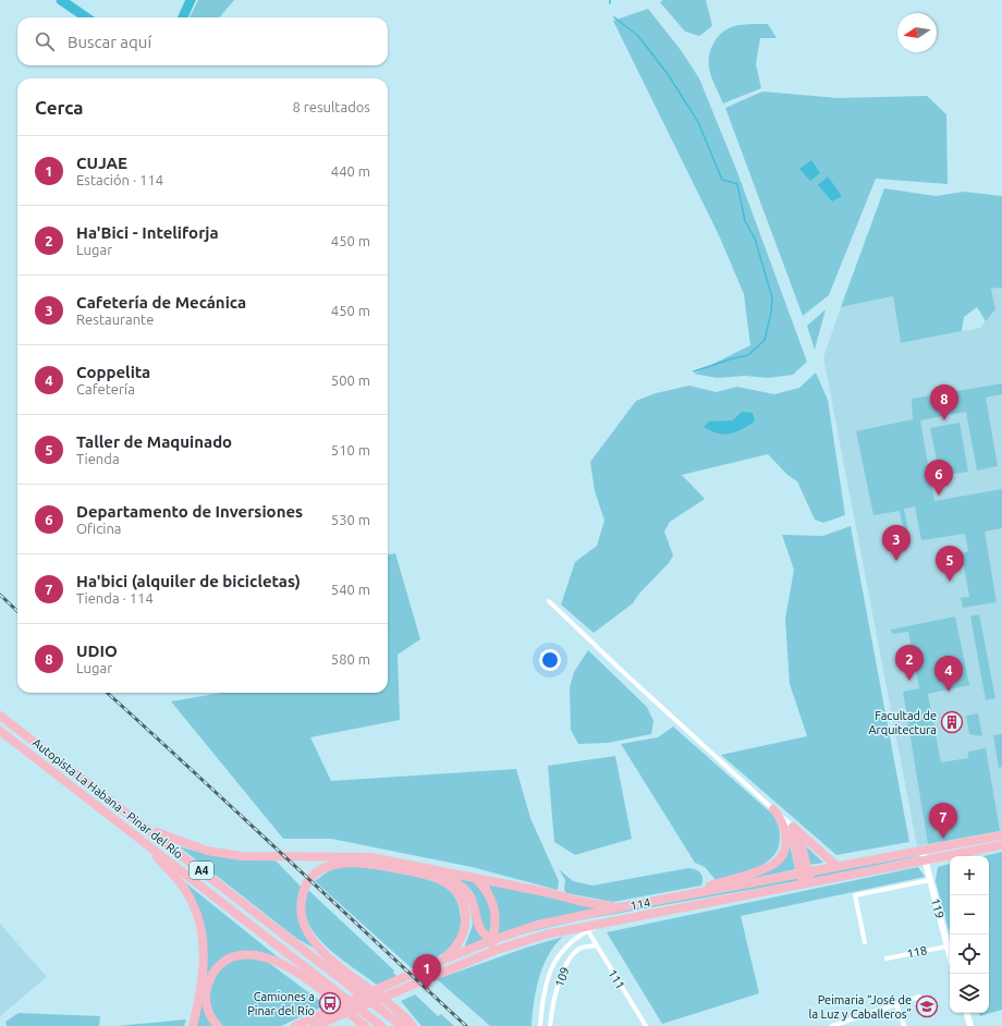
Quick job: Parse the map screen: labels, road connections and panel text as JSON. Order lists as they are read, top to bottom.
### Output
{
  "streets": {
    "highway": ["Autopista La Habana - Pinar del Río", "A4", "114"],
    "street": [
      "119",
      "118",
      "109",
      "111"
    ]
  },
  "crossings": [
    ["114", "119"],
    ["119", "118"],
    ["109", "111"]
  ],
  "places": {
    "building": ["Facultad de Arquitectura"],
    "bus stop": ["Camiones a Pinar del Río"],
    "school or university": ["Peimaria “José de la Luz y Caballeros”"]
  },
  "north": "left",
  "page": {
    "search": "Buscar aquí",
    "heading": ["Cerca", "8 resultados"],
    "list": [
      {
        "mark": "1",
        "name": "CUJAE",
        "note": "Estación · 114",
        "value": "440 m"
      },
      {
        "mark": "2",
        "name": "Ha'Bici - Inteliforja",
        "note": "Lugar",
        "value": "450 m"
      },
      {
        "mark": "3",
        "name": "Cafetería de Mecánica",
        "note": "Restaurante",
        "value": "450 m"
      },
      {
        "mark": "4",
        "name": "Coppelita",
        "note": "Cafetería",
        "value": "500 m"
      },
      {
        "mark": "5",
        "name": "Taller de Maquinado",
        "note": "Tienda",
        "value": "510 m"
      },
      {
        "mark": "6",
        "name": "Departamento de Inversiones",
        "note": "Oficina",
        "value": "530 m"
      },
      {
        "mark": "7",
        "name": "Ha'bici (alquiler de bicicletas)",
        "note": "Tienda · 114",
        "value": "540 m"
      },
      {
        "mark": "8",
        "name": "UDIO",
        "note": "Lugar",
        "value": "580 m"
      }
    ],
    "pins": [
      "8",
      "6",
      "3",
      "5",
      "2",
      "4",
      "7",
      "1"
    ],
    "map_buttons": ["+", "−"]
  }
}
